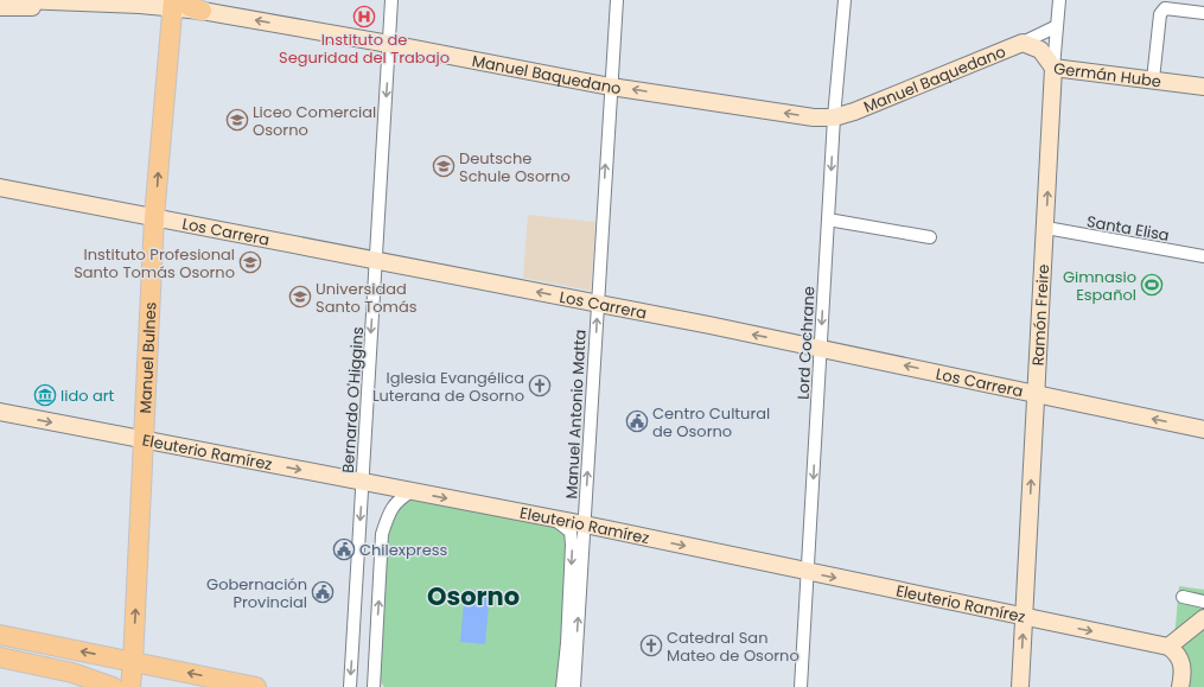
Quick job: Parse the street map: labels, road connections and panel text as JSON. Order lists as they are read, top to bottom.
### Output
{
  "streets": {
    "main road": [
      "Germán Hube",
      "Manuel Baquedano",
      "Los Carrera",
      "Ramón Freire",
      "Manuel Bulnes",
      "Eleuterio Ramírez"
    ],
    "street": [
      "Santa Elisa",
      "Lord Cochrane",
      "Bernardo O'Higgins",
      "Manuel Antonio Matta"
    ]
  },
  "crossings": [
    ["Germán Hube", "Manuel Baquedano"],
    ["Germán Hube", "Ramón Freire"],
    ["Manuel Baquedano", "Ramón Freire"],
    ["Manuel Baquedano", "Lord Cochrane"],
    ["Manuel Baquedano", "Bernardo O'Higgins"],
    ["Manuel Baquedano", "Manuel Antonio Matta"],
    ["Santa Elisa", "Ramón Freire"],
    ["Los Carrera", "Ramón Freire"],
    ["Los Carrera", "Lord Cochrane"],
    ["Los Carrera", "Manuel Bulnes"],
    ["Los Carrera", "Bernardo O'Higgins"],
    ["Los Carrera", "Manuel Antonio Matta"],
    ["Ramón Freire", "Eleuterio Ramírez"],
    ["Lord Cochrane", "Eleuterio Ramírez"],
    ["Manuel Bulnes", "Eleuterio Ramírez"],
    ["Bernardo O'Higgins", "Eleuterio Ramírez"],
    ["Manuel Antonio Matta", "Eleuterio Ramírez"]
  ],
  "one_way": [
    "Manuel Baquedano",
    "Los Carrera",
    "Ramón Freire",
    "Lord Cochrane",
    "Manuel Bulnes",
    "Eleuterio Ramírez"
  ],
  "districts": ["Osorno"],
  "places": {
    "hospital": ["Instituto de Seguridad del Trabajo"],
    "school or university": [
      "Liceo Comercial Osorno",
      "Deutsche Schule Osorno",
      "Instituto Profesional Santo Tomás Osorno",
      "Universidad Santo Tomás"
    ],
    "sports": ["Gimnasio Español"],
    "church": ["Iglesia Evangélica Luterana de Osorno", "Catedral San Mateo de Osorno"],
    "museum": ["lido art"],
    "public building": ["Centro Cultural de Osorno", "Chilexpress", "Gobernación Provincial"]
  }
}
